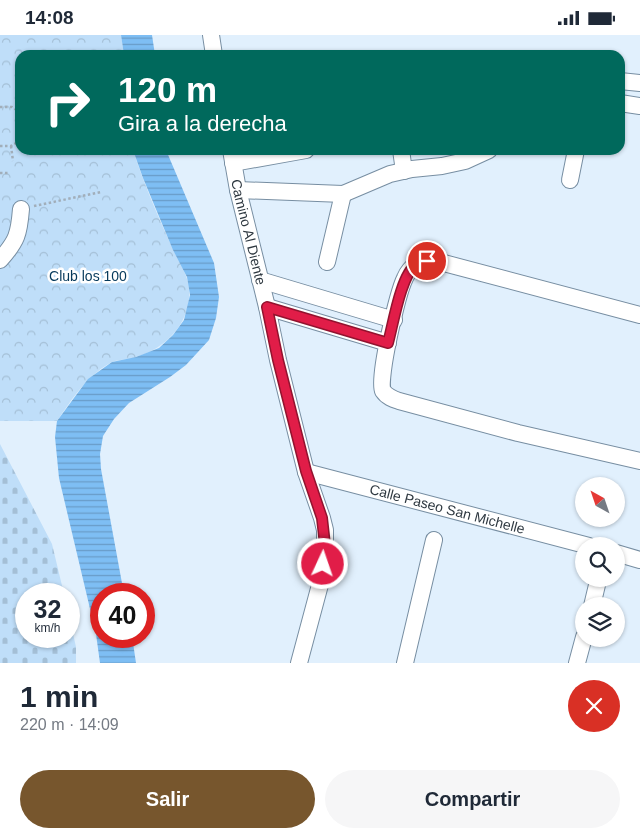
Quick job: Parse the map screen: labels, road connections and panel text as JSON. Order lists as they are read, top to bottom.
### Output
{
  "streets": {
    "street": ["Camino Al Diente", "Calle Paseo San Michelle"]
  },
  "crossings": [
    ["Camino Al Diente", "Calle Paseo San Michelle"]
  ],
  "parks": ["Club los 100"],
  "north": "top left",
  "page": {
    "status": "14:08",
    "turn": ["120 m", "Gira a la derecha"],
    "speed": "32 km/h",
    "limit": "40",
    "heading": ["1 min", "220 m · 14:09"],
    "buttons": ["Salir", "Compartir"]
  }
}
